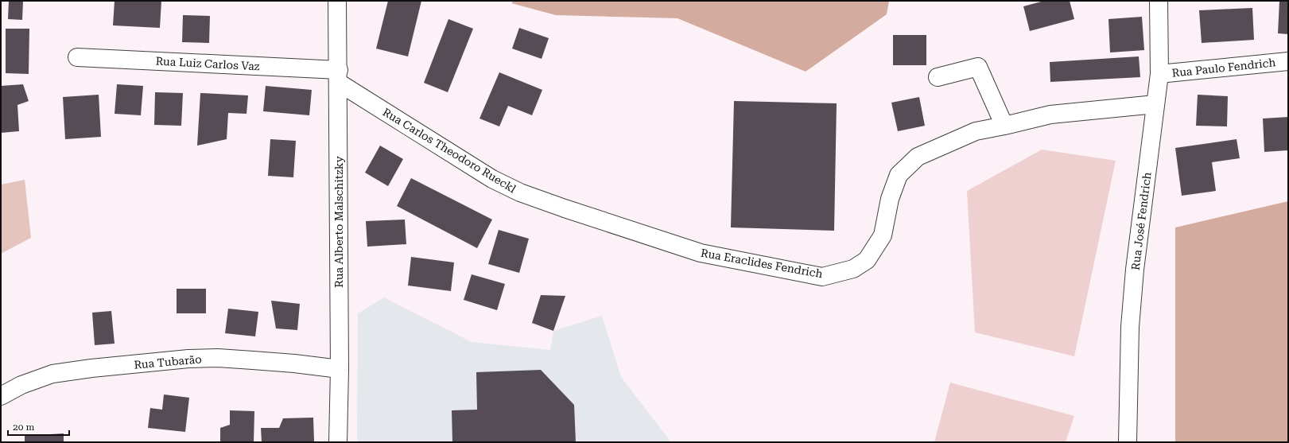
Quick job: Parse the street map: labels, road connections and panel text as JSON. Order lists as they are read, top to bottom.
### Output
{
  "streets": {
    "street": [
      "Rua Luiz Carlos Vaz",
      "Rua Paulo Fendrich",
      "Rua Carlos Theodoro Rueckl",
      "Rua José Fendrich",
      "Rua Alberto Malschitzky",
      "Rua Eraclides Fendrich",
      "Rua Tubarão"
    ]
  },
  "crossings": [
    ["Rua Luiz Carlos Vaz", "Rua Carlos Theodoro Rueckl"],
    ["Rua Luiz Carlos Vaz", "Rua Alberto Malschitzky"],
    ["Rua Paulo Fendrich", "Rua José Fendrich"],
    ["Rua Carlos Theodoro Rueckl", "Rua Alberto Malschitzky"],
    ["Rua Carlos Theodoro Rueckl", "Rua Eraclides Fendrich"],
    ["Rua José Fendrich", "Rua Eraclides Fendrich"],
    ["Rua Alberto Malschitzky", "Rua Tubarão"]
  ],
  "scale_bar": "20 m"
}
